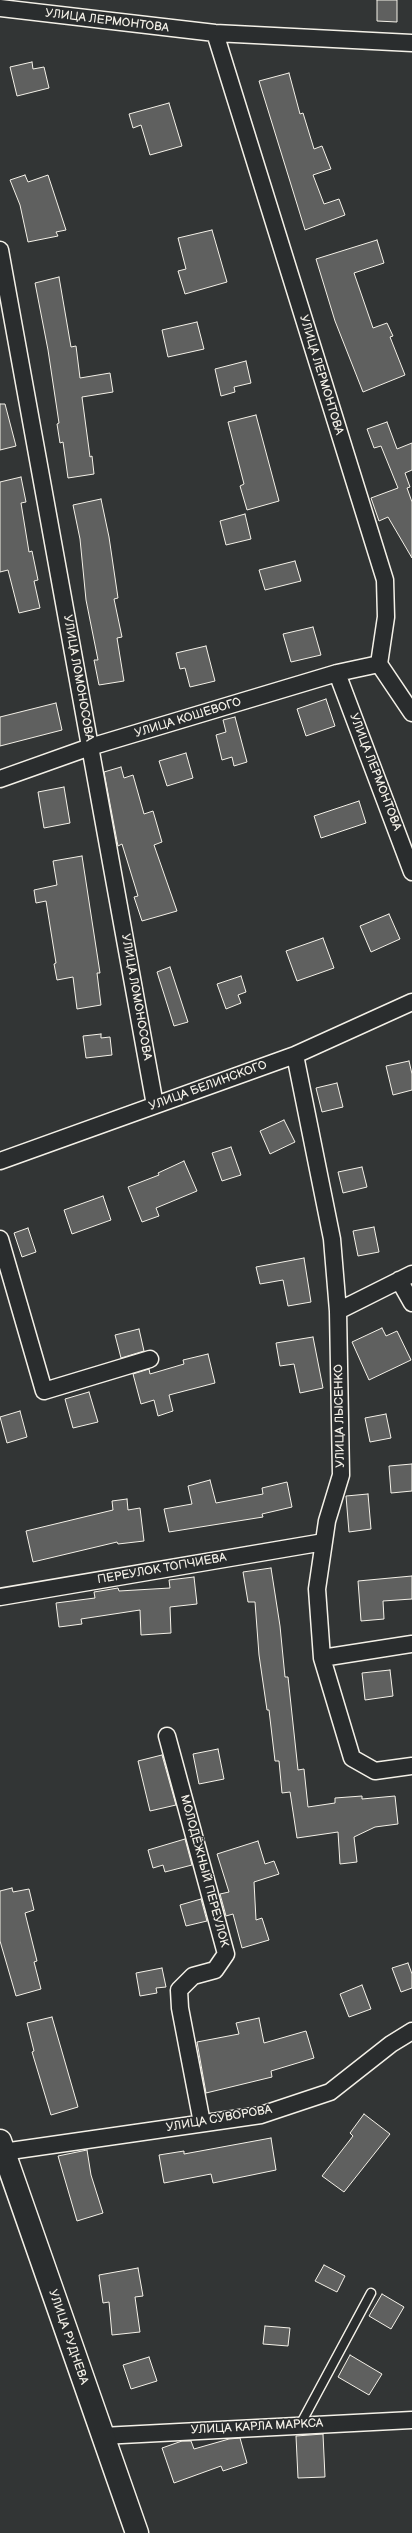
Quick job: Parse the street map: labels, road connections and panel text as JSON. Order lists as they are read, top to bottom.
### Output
{
  "streets": {
    "street": [
      "УЛИЦА ЛЕРМОНТОВА",
      "УЛИЦА ЛОМОНОСОВА",
      "УЛИЦА КОШЕВОГО",
      "УЛИЦА БЕЛИНСКОГО",
      "УЛИЦА ЛЫСЕНКО",
      "ПЕРЕУЛОК ТОПЧИЕВА",
      "МОЛОДЁЖНЫЙ ПЕРЕУЛОК",
      "УЛИЦА СУВОРОВА",
      "УЛИЦА РУДНЕВА",
      "УЛИЦА КАРЛА МАРКСА"
    ]
  },
  "crossings": [
    ["УЛИЦА ЛЕРМОНТОВА", "УЛИЦА КОШЕВОГО"],
    ["УЛИЦА ЛОМОНОСОВА", "УЛИЦА КОШЕВОГО"],
    ["УЛИЦА ЛОМОНОСОВА", "УЛИЦА БЕЛИНСКОГО"],
    ["УЛИЦА БЕЛИНСКОГО", "УЛИЦА ЛЫСЕНКО"],
    ["УЛИЦА ЛЫСЕНКО", "ПЕРЕУЛОК ТОПЧИЕВА"],
    ["МОЛОДЁЖНЫЙ ПЕРЕУЛОК", "УЛИЦА СУВОРОВА"],
    ["УЛИЦА СУВОРОВА", "УЛИЦА РУДНЕВА"],
    ["УЛИЦА РУДНЕВА", "УЛИЦА КАРЛА МАРКСА"]
  ]
}
